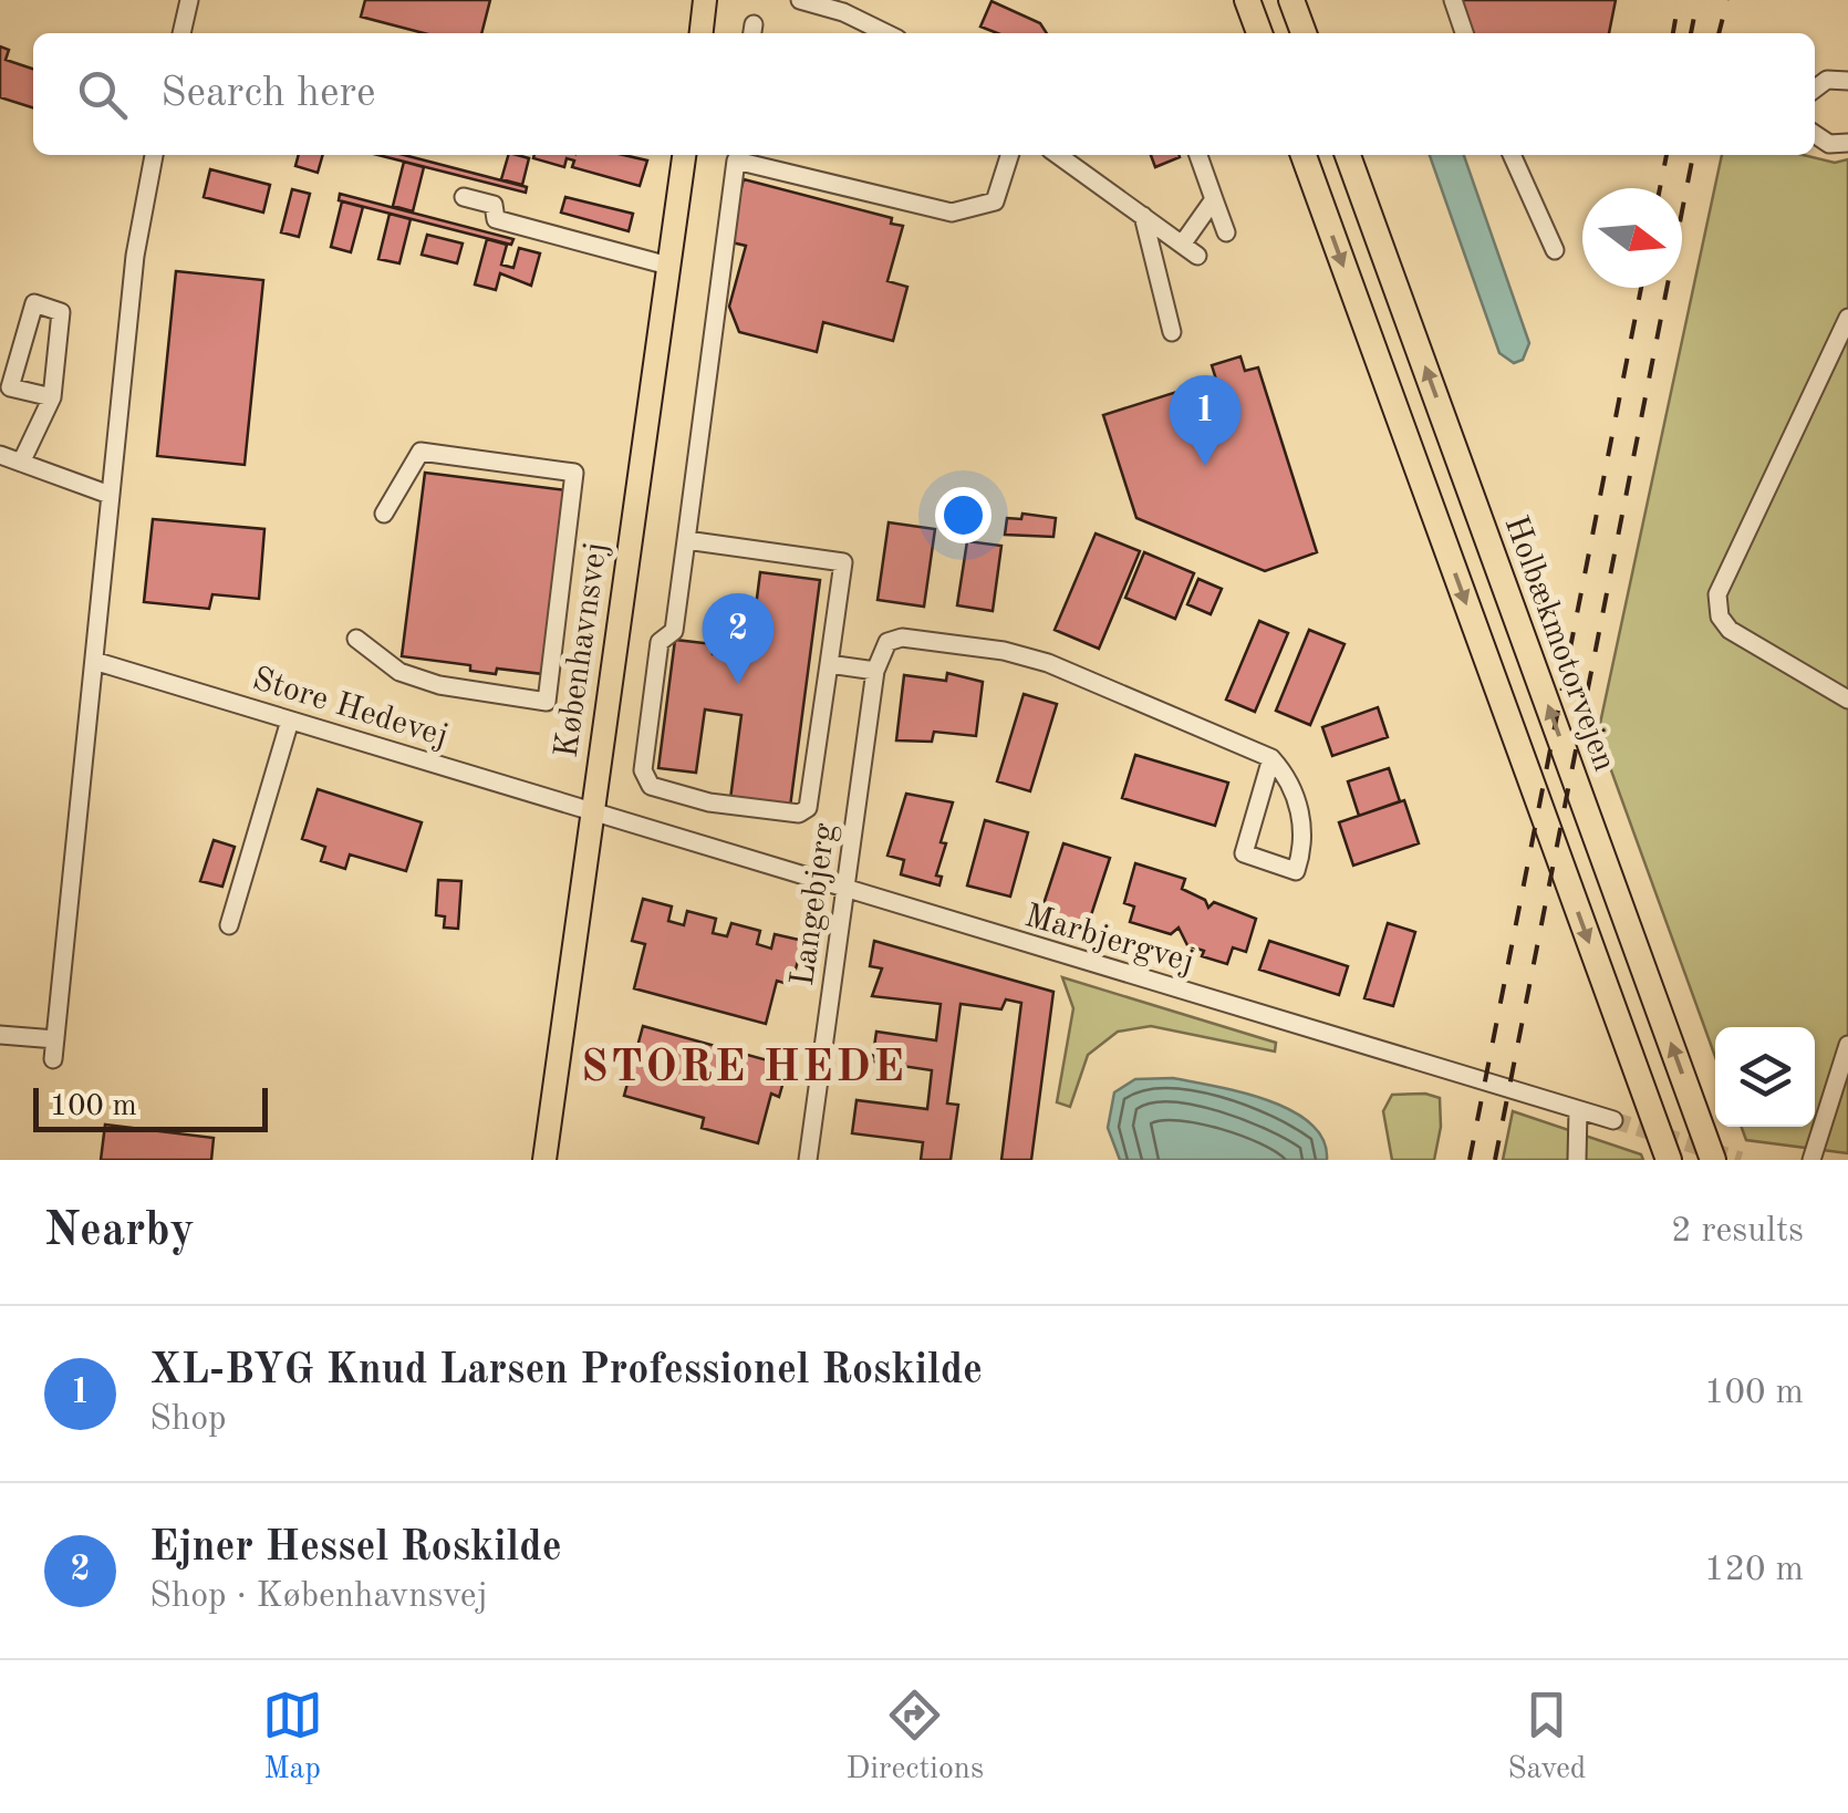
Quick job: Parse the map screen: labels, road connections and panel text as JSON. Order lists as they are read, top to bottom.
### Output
{
  "streets": {
    "highway": ["Holbækmotorvejen"],
    "main road": ["Københavnsvej"],
    "street": ["Store Hedevej", "Langebjerg", "Marbjergvej"]
  },
  "crossings": [
    ["Københavnsvej", "Store Hedevej"],
    ["Københavnsvej", "Marbjergvej"],
    ["Store Hedevej", "Marbjergvej"],
    ["Langebjerg", "Marbjergvej"]
  ],
  "districts": ["STORE HEDE"],
  "scale_bar": "100 m",
  "north": "right",
  "page": {
    "search": "Search here",
    "pins": ["1", "2"],
    "scale": "100 m",
    "heading": ["Nearby", "2 results"],
    "list": [
      {
        "mark": "1",
        "name": "XL-BYG Knud Larsen Professionel Roskilde",
        "note": "Shop",
        "value": "100 m"
      },
      {
        "mark": "2",
        "name": "Ejner Hessel Roskilde",
        "note": "Shop · Københavnsvej",
        "value": "120 m"
      }
    ],
    "nav": ["Map", "Directions", "Saved"]
  }
}
